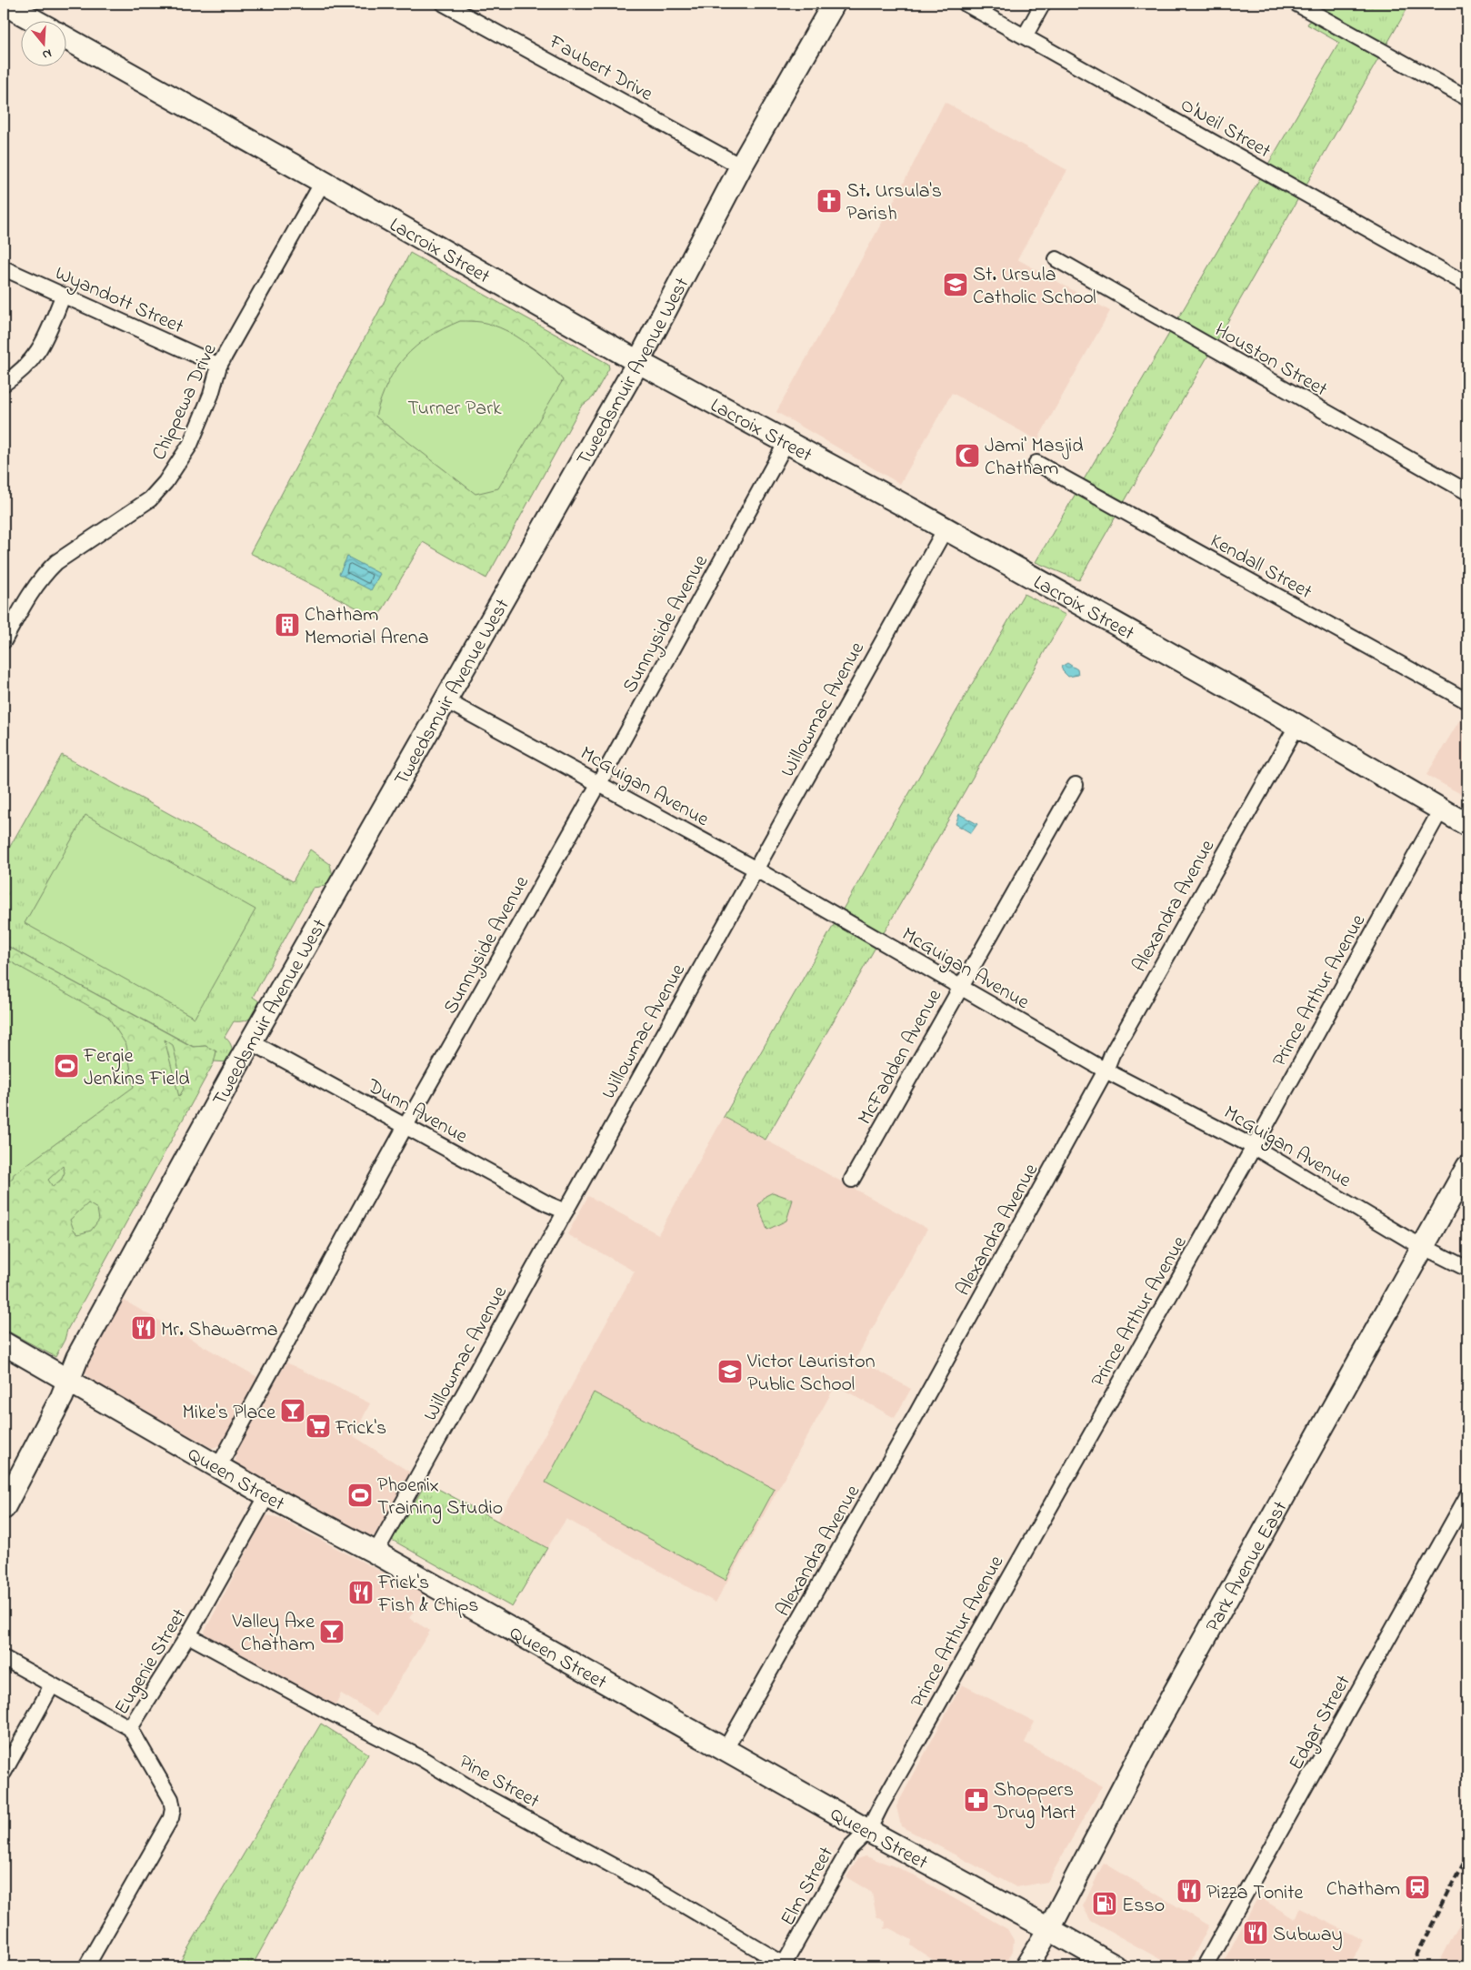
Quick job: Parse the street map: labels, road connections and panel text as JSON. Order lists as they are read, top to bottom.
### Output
{
  "streets": {
    "street": [
      "Faubert Drive",
      "O'Neil Street",
      "Lacroix Street",
      "Wyandott Street",
      "Houston Street",
      "Tweedsmuir Avenue West",
      "Chippewa Drive",
      "Kendall Street",
      "Sunnyside Avenue",
      "Willowmac Avenue",
      "McGuigan Avenue",
      "Alexandra Avenue",
      "Prince Arthur Avenue",
      "McFadden Avenue",
      "Dunn Avenue",
      "Queen Street",
      "Park Avenue East",
      "Eugenie Street",
      "Edgar Street",
      "Pine Street",
      "Elm Street"
    ]
  },
  "crossings": [
    ["Faubert Drive", "Tweedsmuir Avenue West"],
    ["Lacroix Street", "Tweedsmuir Avenue West"],
    ["Lacroix Street", "Chippewa Drive"],
    ["Lacroix Street", "Sunnyside Avenue"],
    ["Lacroix Street", "Willowmac Avenue"],
    ["Lacroix Street", "Alexandra Avenue"],
    ["Lacroix Street", "Prince Arthur Avenue"],
    ["Wyandott Street", "Chippewa Drive"],
    ["Tweedsmuir Avenue West", "McGuigan Avenue"],
    ["Tweedsmuir Avenue West", "Dunn Avenue"],
    ["Tweedsmuir Avenue West", "Queen Street"],
    ["Sunnyside Avenue", "McGuigan Avenue"],
    ["Sunnyside Avenue", "Dunn Avenue"],
    ["Sunnyside Avenue", "Queen Street"],
    ["Willowmac Avenue", "McGuigan Avenue"],
    ["Willowmac Avenue", "Dunn Avenue"],
    ["Willowmac Avenue", "Queen Street"],
    ["McGuigan Avenue", "Alexandra Avenue"],
    ["McGuigan Avenue", "Prince Arthur Avenue"],
    ["McGuigan Avenue", "McFadden Avenue"],
    ["McGuigan Avenue", "Park Avenue East"],
    ["Alexandra Avenue", "Queen Street"],
    ["Prince Arthur Avenue", "Queen Street"],
    ["Prince Arthur Avenue", "Elm Street"],
    ["Queen Street", "Park Avenue East"],
    ["Queen Street", "Eugenie Street"],
    ["Queen Street", "Elm Street"],
    ["Eugenie Street", "Pine Street"],
    ["Pine Street", "Elm Street"]
  ],
  "parks": ["Turner Park"],
  "places": {
    "church": ["St. Ursula's Parish"],
    "school or university": ["St. Ursula Catholic School", "Victor Lauriston Public School"],
    "mosque": ["Jami' Masjid Chatham"],
    "building": ["Chatham Memorial Arena"],
    "sports": ["Fergie Jenkins Field", "Phoenix Training Studio"],
    "restaurant": [
      "Mr. Shawarma",
      "Frick's Fish & Chips",
      "Pizza Tonite",
      "Subway"
    ],
    "bar": ["Mike's Place", "Valley Axe Chatham"],
    "supermarket": ["Frick's"],
    "pharmacy": ["Shoppers Drug Mart"],
    "station": ["Chatham"],
    "fuel station": ["Esso"]
  },
  "north": "bottom"
}
